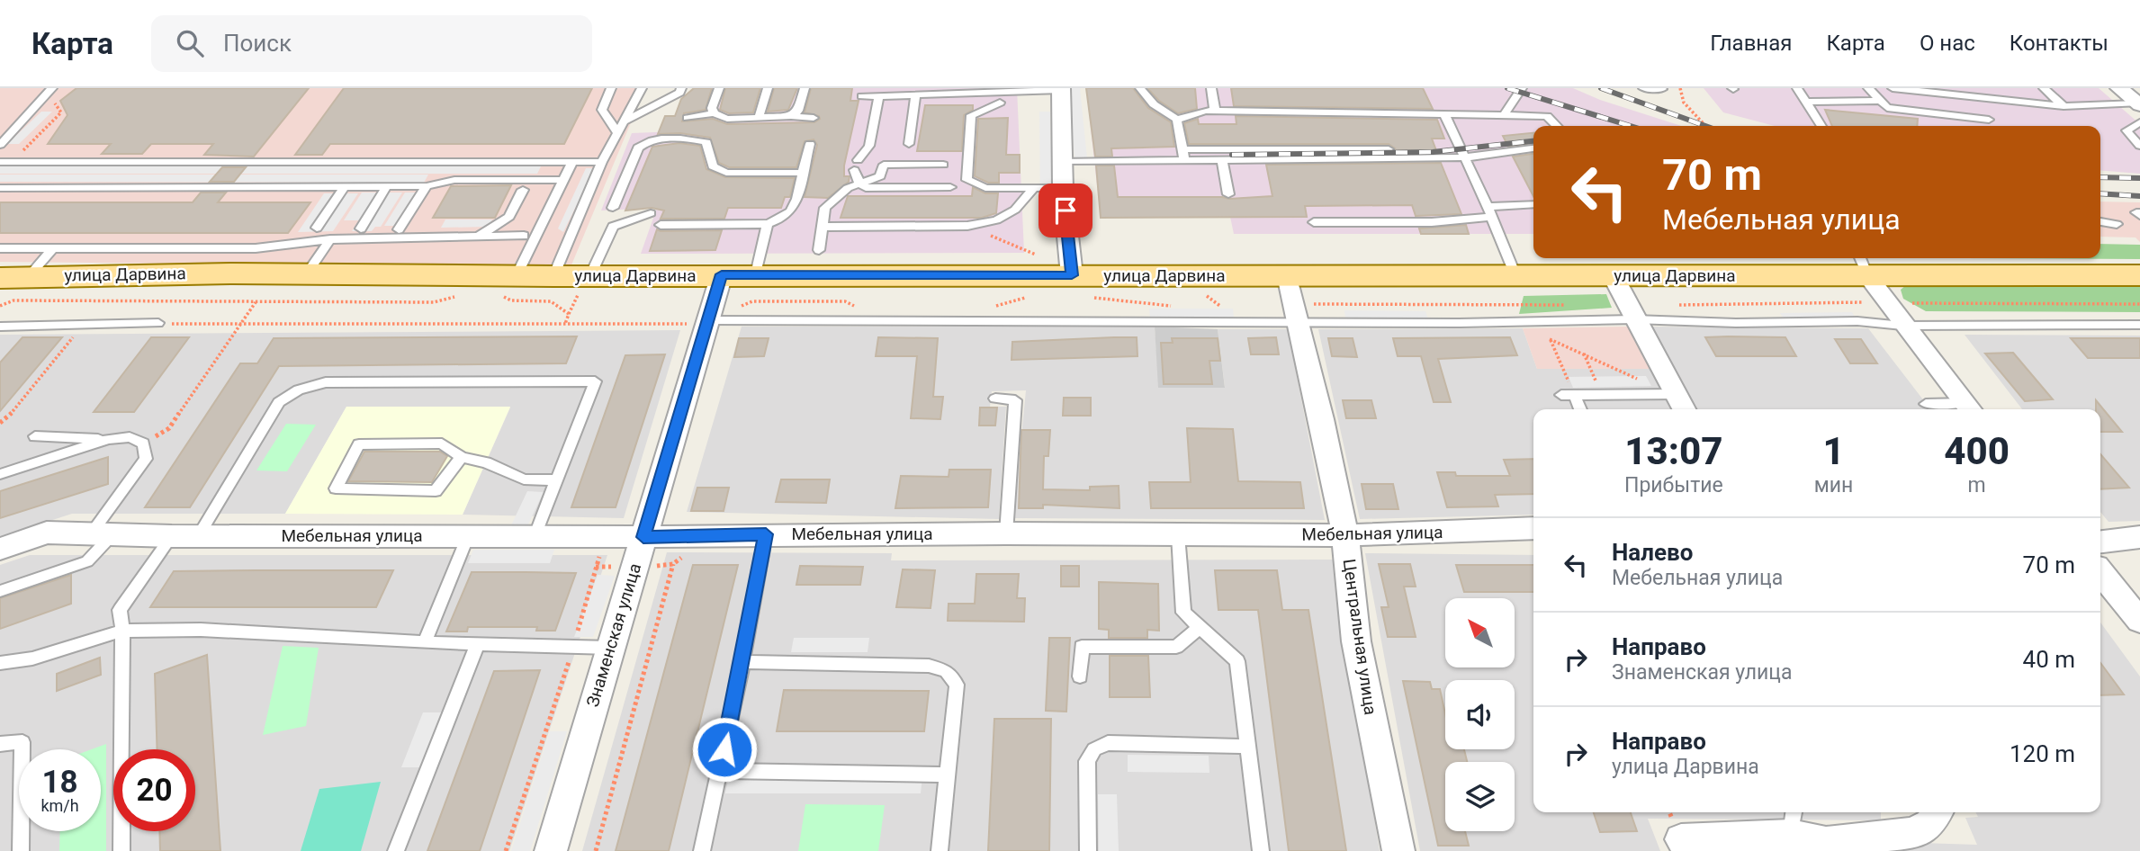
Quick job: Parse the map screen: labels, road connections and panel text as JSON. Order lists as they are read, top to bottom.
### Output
{
  "streets": {
    "main road": ["улица Дарвина"],
    "street": ["Мебельная улица", "Знаменская улица", "Центральная улица"]
  },
  "crossings": [
    ["улица Дарвина", "Знаменская улица"],
    ["улица Дарвина", "Центральная улица"],
    ["Мебельная улица", "Знаменская улица"],
    ["Мебельная улица", "Центральная улица"]
  ],
  "north": "top left",
  "page": {
    "header": "Карта",
    "search": "Поиск",
    "nav": [
      "Главная",
      "Карта",
      "О нас",
      "Контакты"
    ],
    "turn": ["70 m", "Мебельная улица"],
    "eta": [
      "13:07",
      "Прибытие",
      "1",
      "мин",
      "400",
      "m"
    ],
    "list": [
      {
        "name": "Налево",
        "note": "Мебельная улица",
        "value": "70 m"
      },
      {
        "name": "Направо",
        "note": "Знаменская улица",
        "value": "40 m"
      },
      {
        "name": "Направо",
        "note": "улица Дарвина",
        "value": "120 m"
      }
    ],
    "speed": "18 km/h",
    "limit": "20"
  }
}
